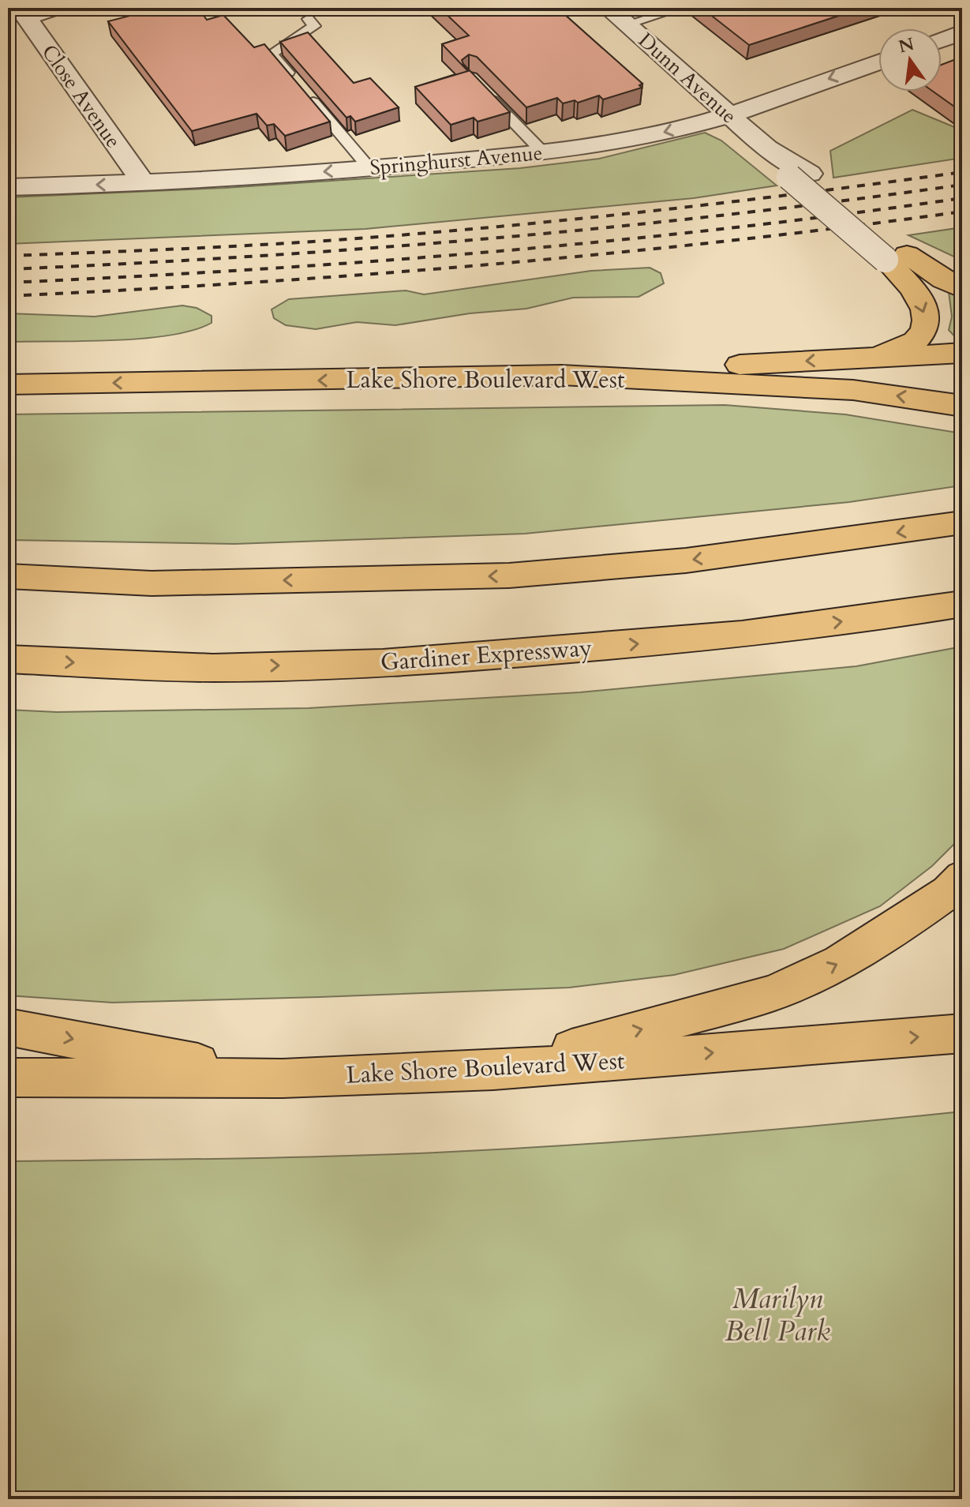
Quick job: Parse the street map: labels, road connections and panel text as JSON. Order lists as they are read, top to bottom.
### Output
{
  "streets": {
    "highway": ["Lake Shore Boulevard West", "Gardiner Expressway"],
    "street": ["Dunn Avenue", "Close Avenue", "Springhurst Avenue"]
  },
  "crossings": [
    ["Dunn Avenue", "Springhurst Avenue"],
    ["Close Avenue", "Springhurst Avenue"]
  ],
  "one_way": ["Springhurst Avenue"],
  "parks": ["Marilyn Bell Park"],
  "north": "top"
}
